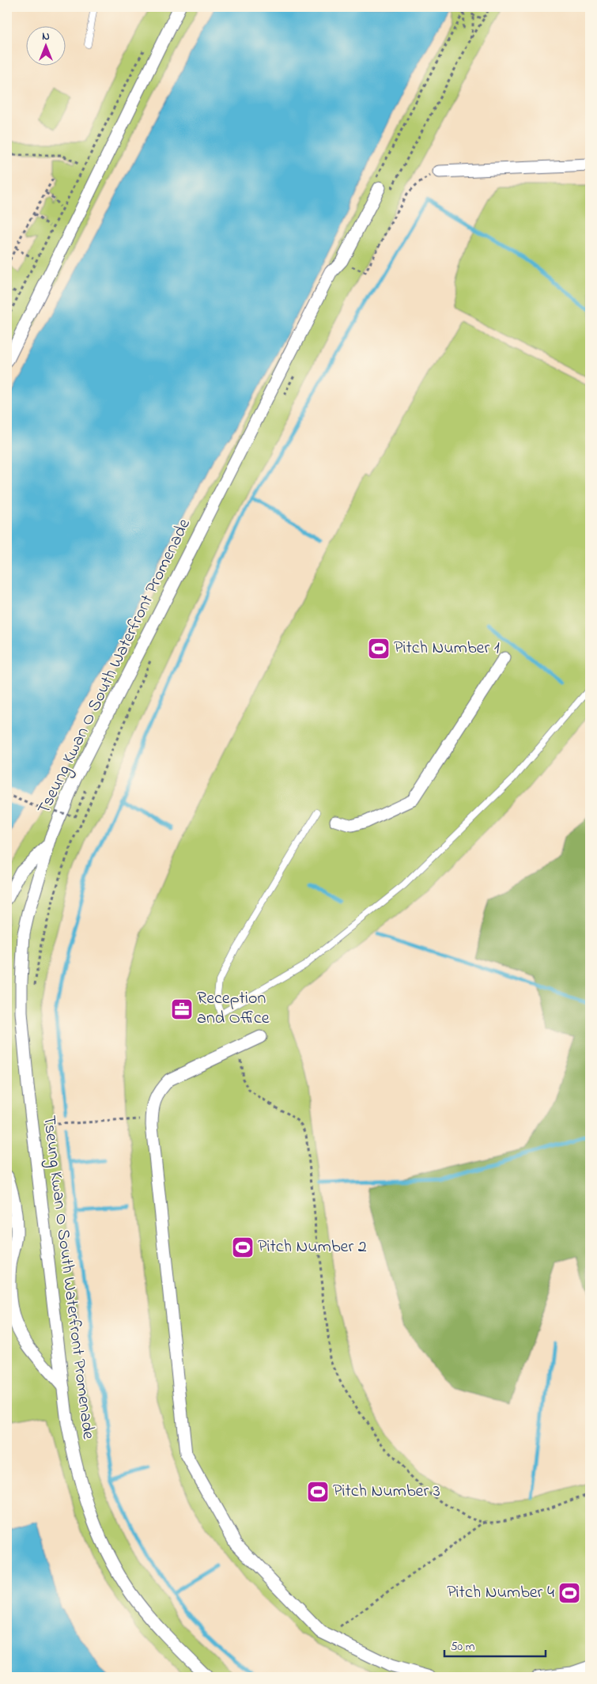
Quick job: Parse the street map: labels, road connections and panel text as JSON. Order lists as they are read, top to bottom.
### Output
{
  "streets": {
    "street": ["Tseung Kwan O South Waterfront Promenade"]
  },
  "places": {
    "sports": [
      "Pitch Number 1",
      "Pitch Number 2",
      "Pitch Number 3",
      "Pitch Number 4"
    ],
    "office": ["Reception and Office"]
  },
  "scale_bar": "50 m",
  "north": "top"
}
